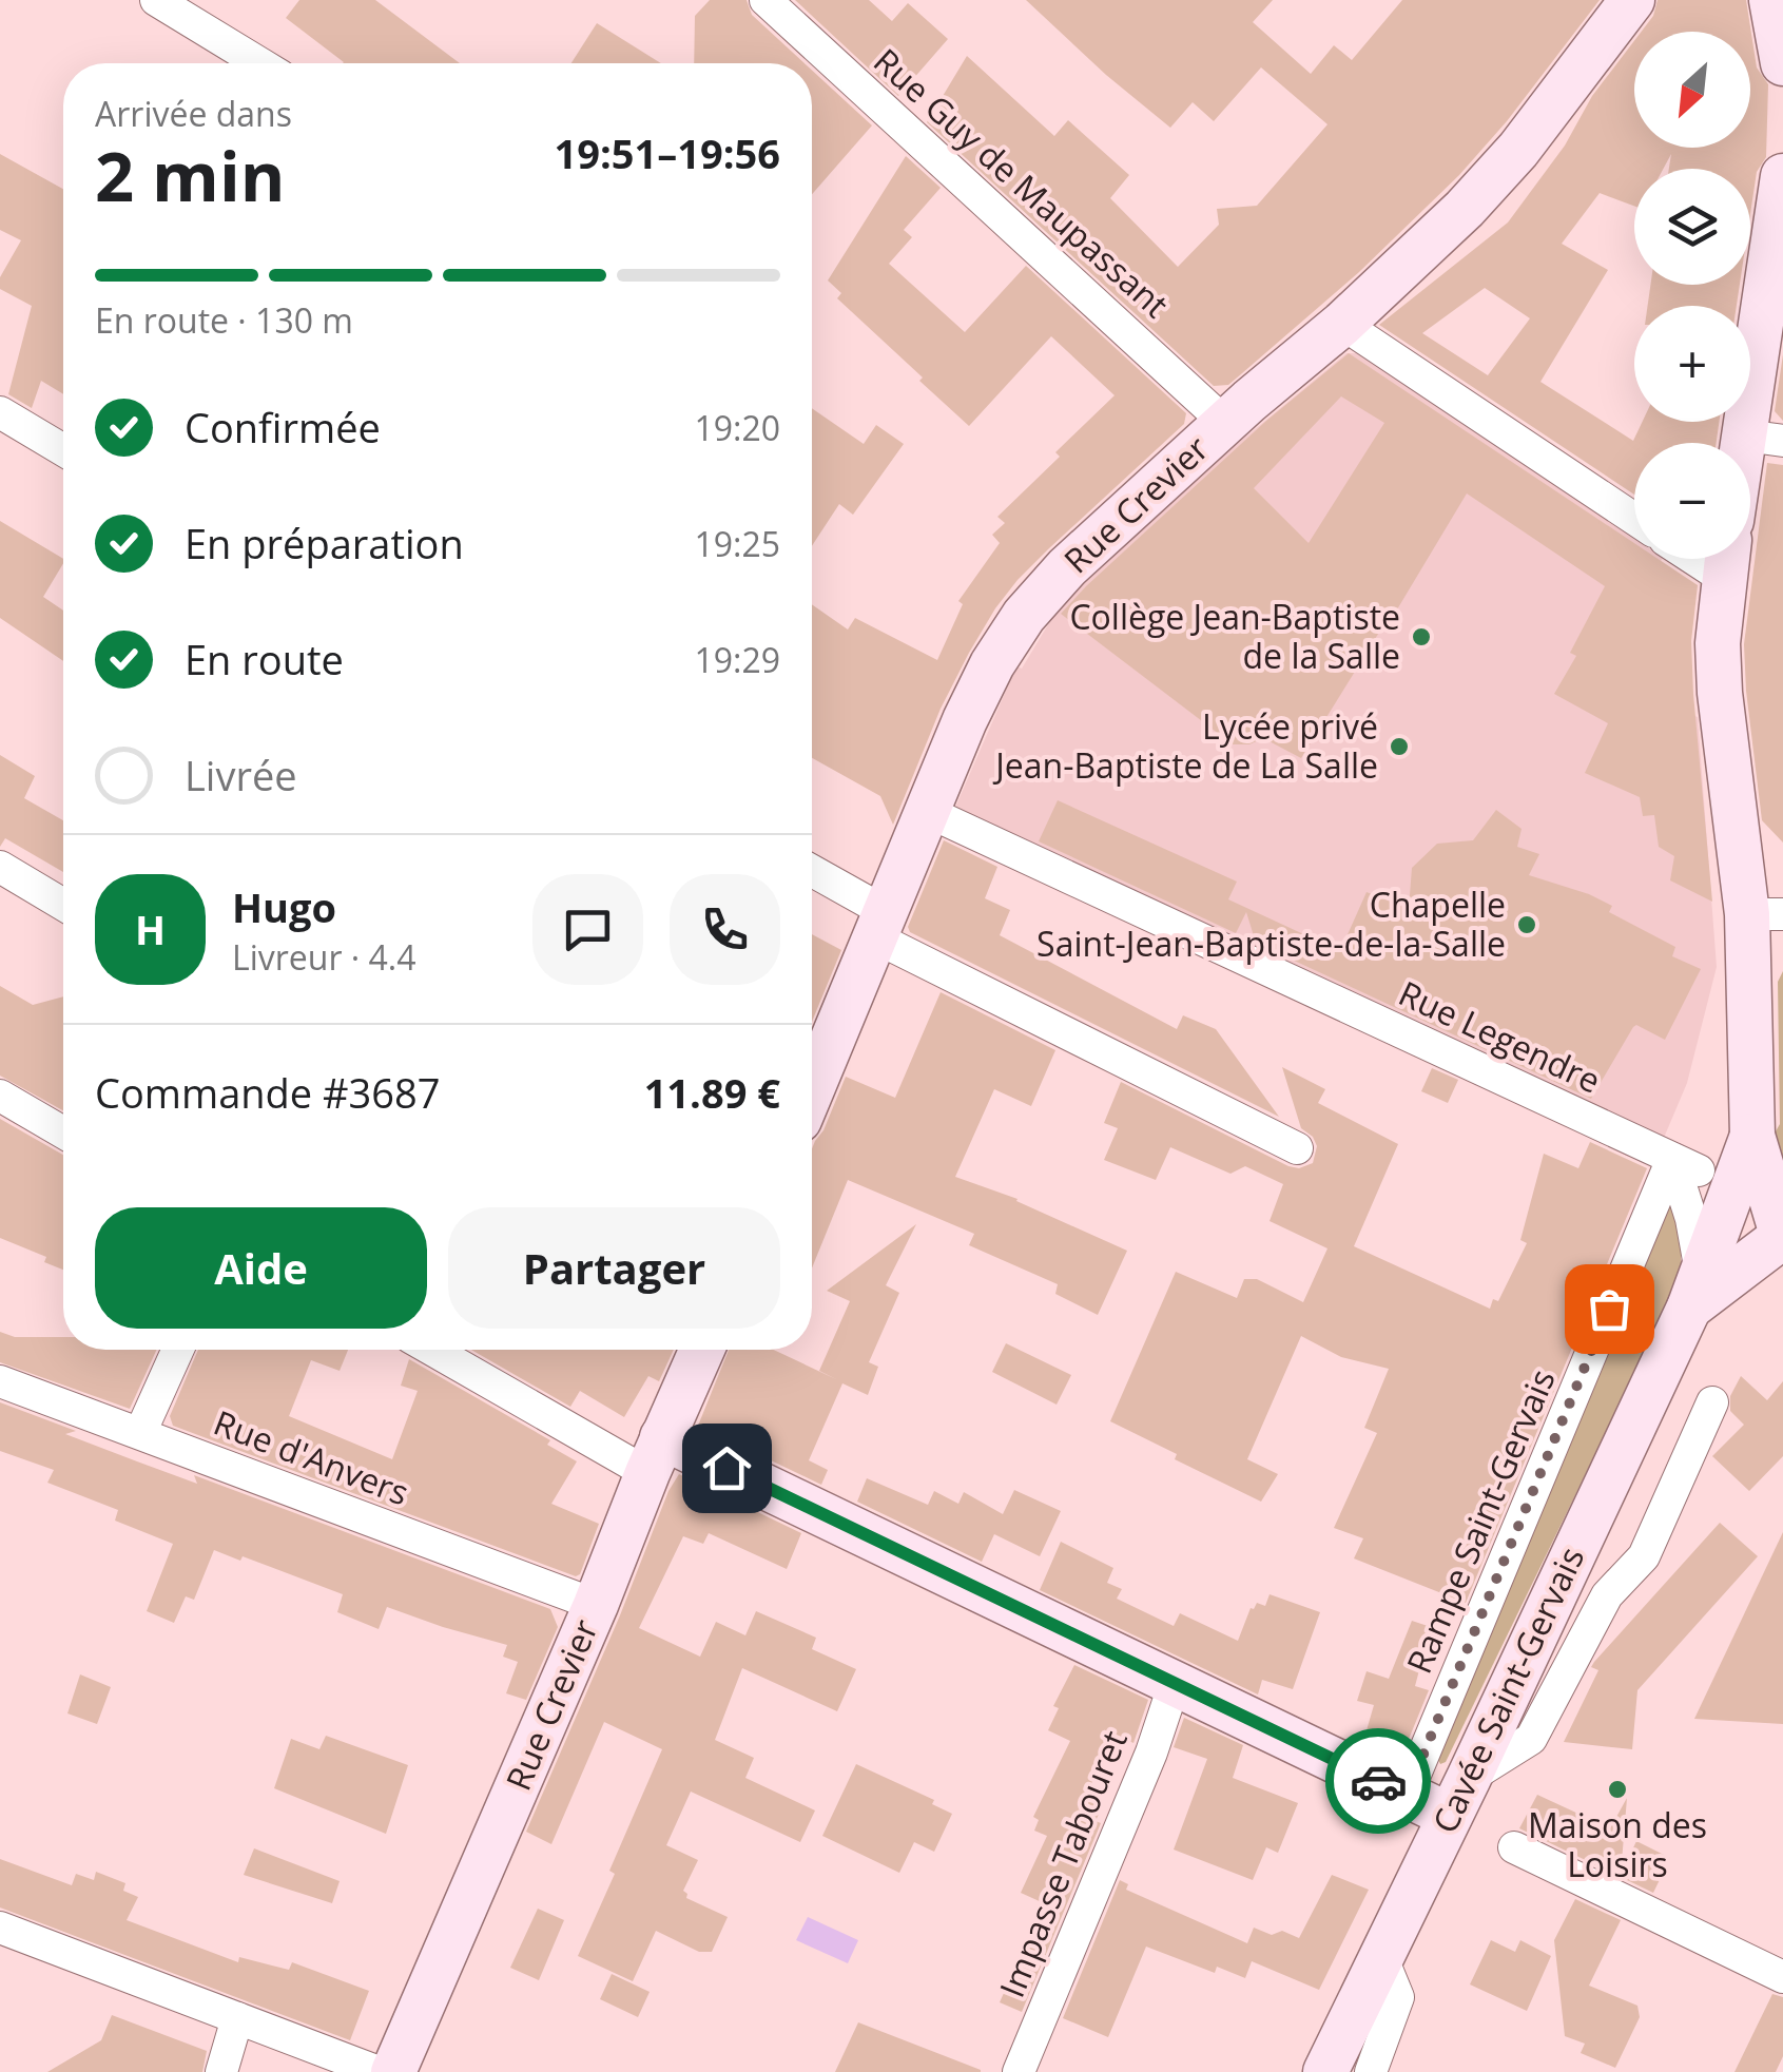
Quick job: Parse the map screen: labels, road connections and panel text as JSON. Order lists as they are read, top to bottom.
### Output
{
  "streets": {
    "street": [
      "Rue Guy de Maupassant",
      "Rue Crevier",
      "Rue Legendre",
      "Rue d'Anvers",
      "Rampe Saint-Gervais",
      "Cavée Saint-Gervais",
      "Impasse Tabouret"
    ]
  },
  "crossings": [
    ["Rue Guy de Maupassant", "Rue Crevier"],
    ["Rue Crevier", "Rue Legendre"],
    ["Rue Crevier", "Rue d'Anvers"],
    ["Rue Legendre", "Rampe Saint-Gervais"]
  ],
  "places": [
    "Collège Jean-Baptiste de la Salle",
    "Lycée privé Jean-Baptiste de La Salle",
    "Chapelle Saint-Jean-Baptiste-de-la-Salle",
    "Maison des Loisirs"
  ],
  "north": "bottom left",
  "page": {
    "map_buttons": ["+", "−"],
    "heading": ["2 min", "Arrivée dans", "19:51–19:56"],
    "panel": [
      "Hugo",
      "Livreur · 4.4",
      "Commande #3687",
      "11.89 €"
    ],
    "bar": "En route · 130 m",
    "list": [
      ["Confirmée", "19:20"],
      ["En préparation", "19:25"],
      ["En route", "19:29"],
      "Livrée"
    ],
    "round": "H",
    "buttons": ["Aide", "Partager"]
  }
}
